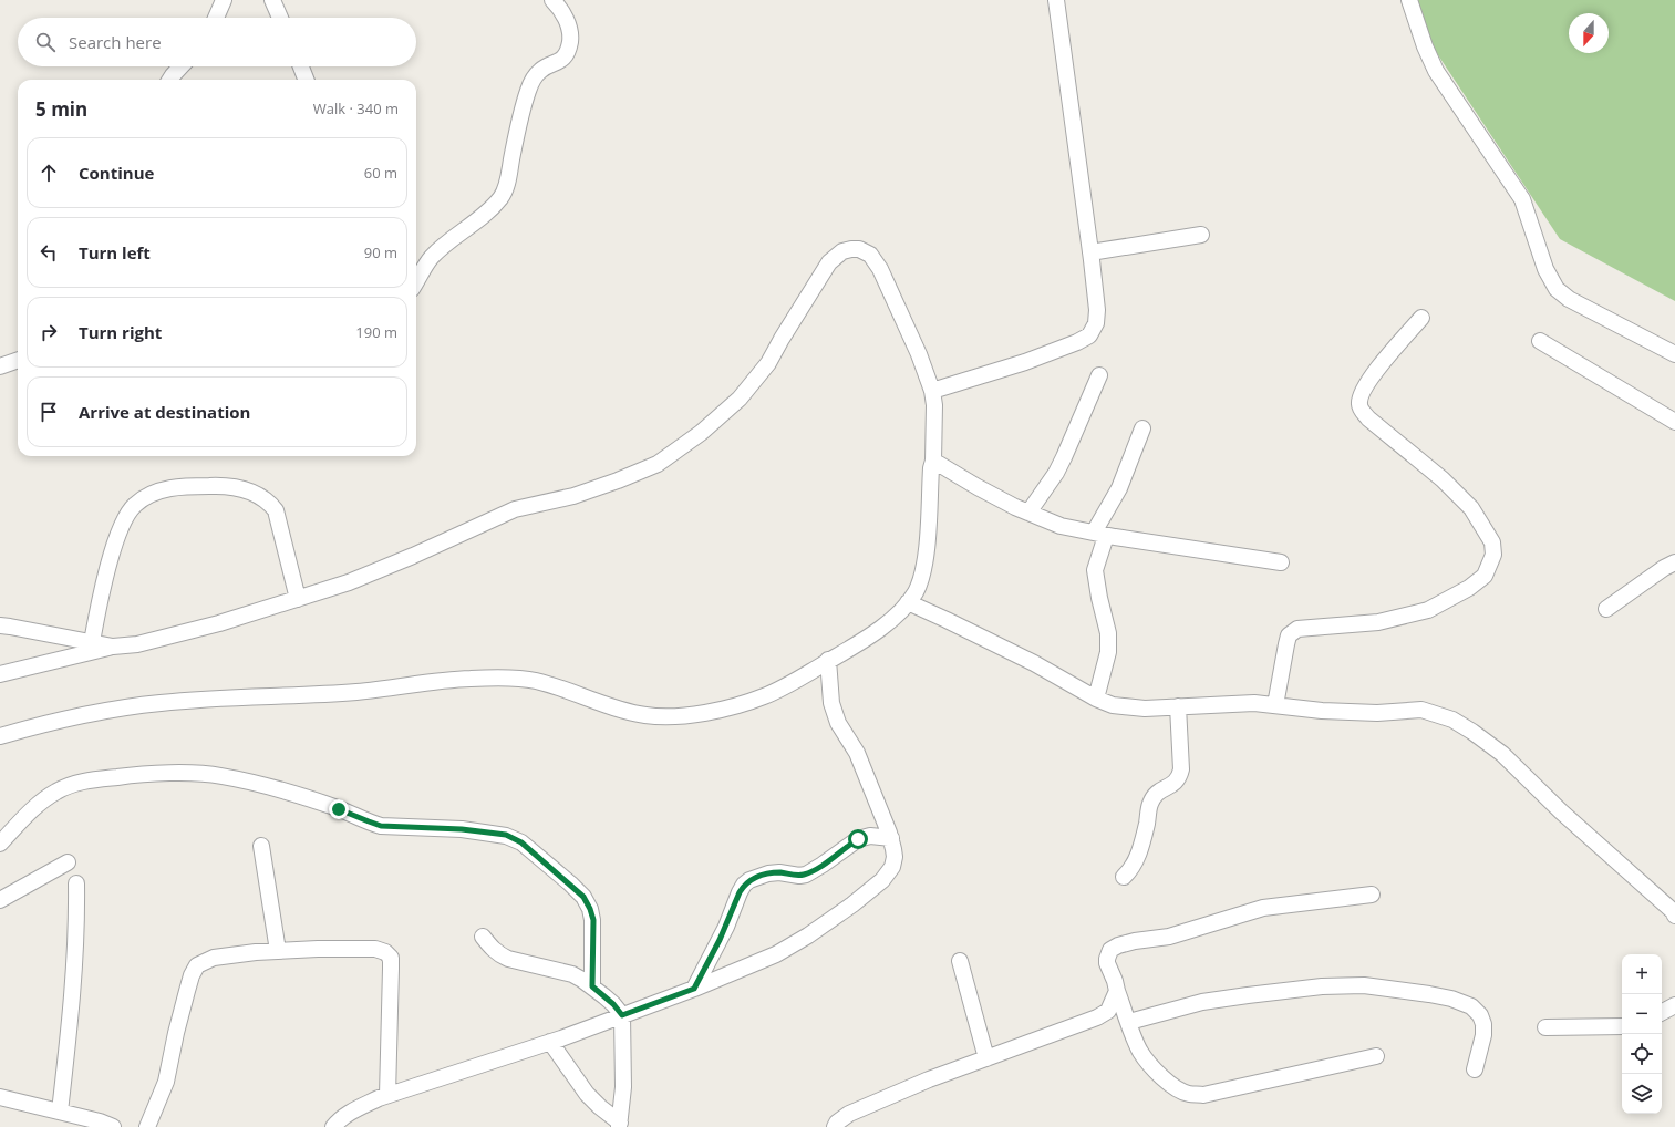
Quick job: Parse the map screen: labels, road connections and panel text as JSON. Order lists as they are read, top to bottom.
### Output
{
  "north": "bottom",
  "page": {
    "search": "Search here",
    "heading": ["5 min", "Walk · 340 m"],
    "list": [
      ["Continue", "60 m"],
      ["Turn left", "90 m"],
      ["Turn right", "190 m"],
      "Arrive at destination"
    ],
    "map_buttons": ["+", "−"]
  }
}
